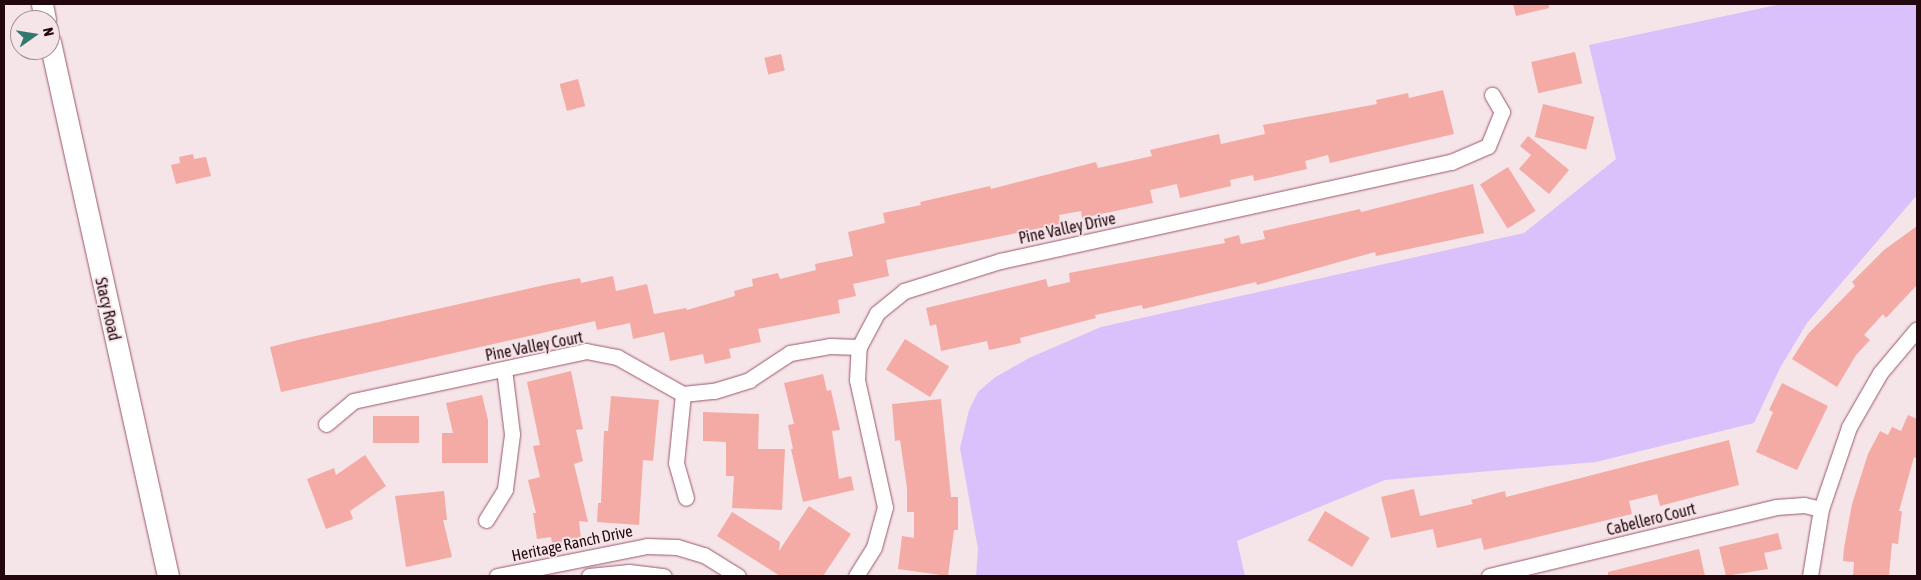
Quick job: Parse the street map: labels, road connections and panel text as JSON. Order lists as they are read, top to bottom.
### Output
{
  "streets": {
    "main road": ["Stacy Road"],
    "street": [
      "Pine Valley Drive",
      "Pine Valley Court",
      "Cabellero Court",
      "Heritage Ranch Drive"
    ]
  },
  "north": "right"
}
